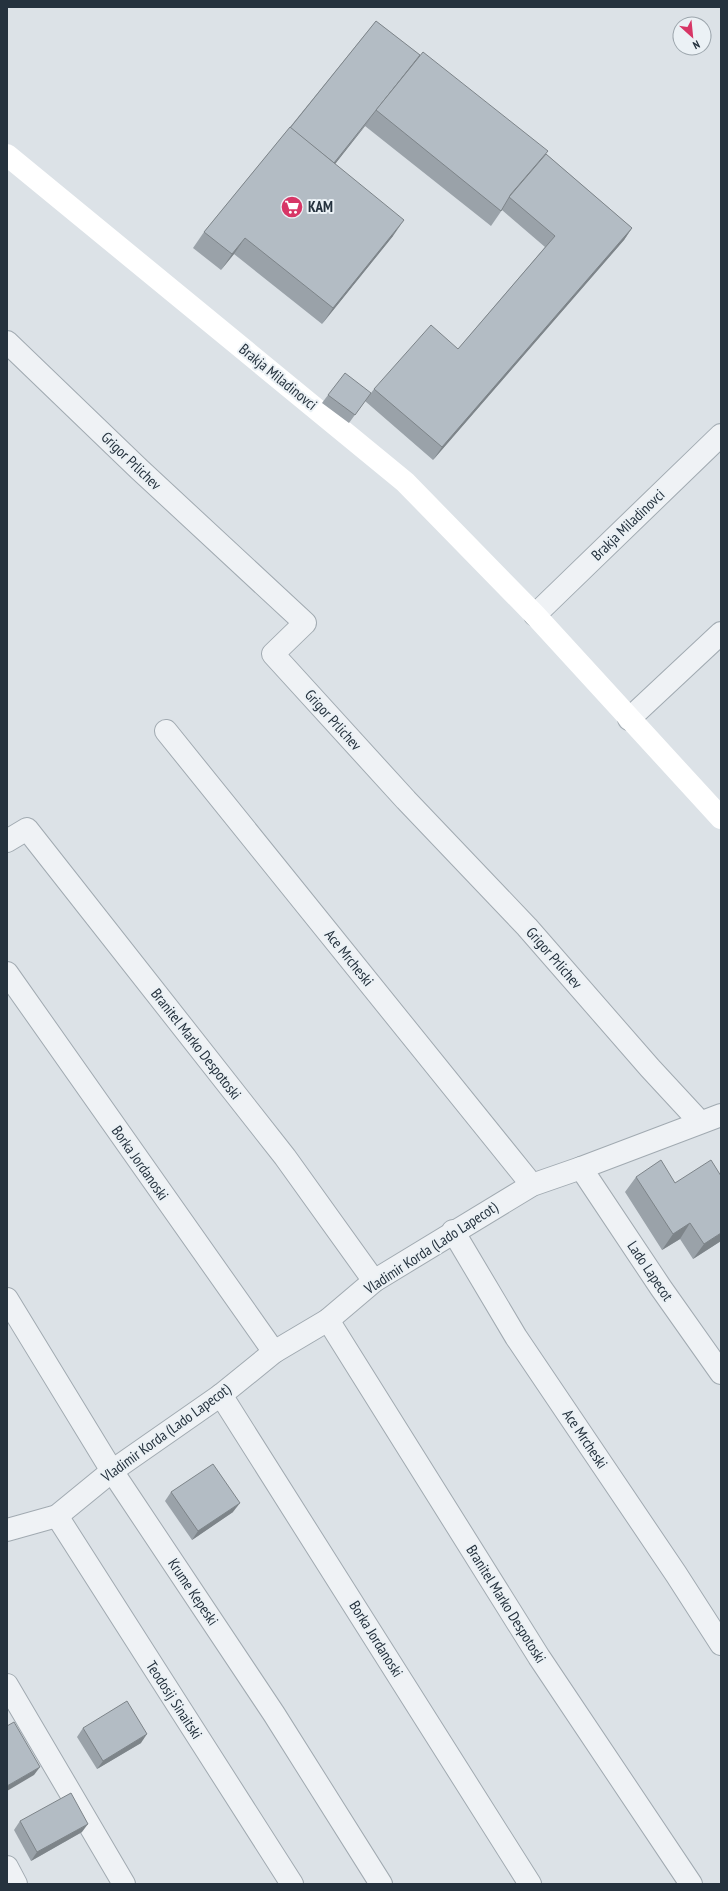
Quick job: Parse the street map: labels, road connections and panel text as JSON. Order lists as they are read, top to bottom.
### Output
{
  "streets": {
    "street": [
      "Brakja Miladinovci",
      "Grigor Prlichev",
      "Ace Mrcheski",
      "Branitel Marko Despotoski",
      "Borka Jordanoski",
      "Vladimir Korda (Lado Lapecot)",
      "Lado Lapecot",
      "Krume Kepeski",
      "Teodosij Sinaitski"
    ]
  },
  "crossings": [
    ["Grigor Prlichev", "Vladimir Korda (Lado Lapecot)"],
    ["Ace Mrcheski", "Vladimir Korda (Lado Lapecot)"],
    ["Branitel Marko Despotoski", "Vladimir Korda (Lado Lapecot)"],
    ["Borka Jordanoski", "Vladimir Korda (Lado Lapecot)"],
    ["Vladimir Korda (Lado Lapecot)", "Lado Lapecot"],
    ["Vladimir Korda (Lado Lapecot)", "Krume Kepeski"],
    ["Vladimir Korda (Lado Lapecot)", "Teodosij Sinaitski"]
  ],
  "places": {
    "supermarket": ["KAM"]
  },
  "north": "bottom right"
}
